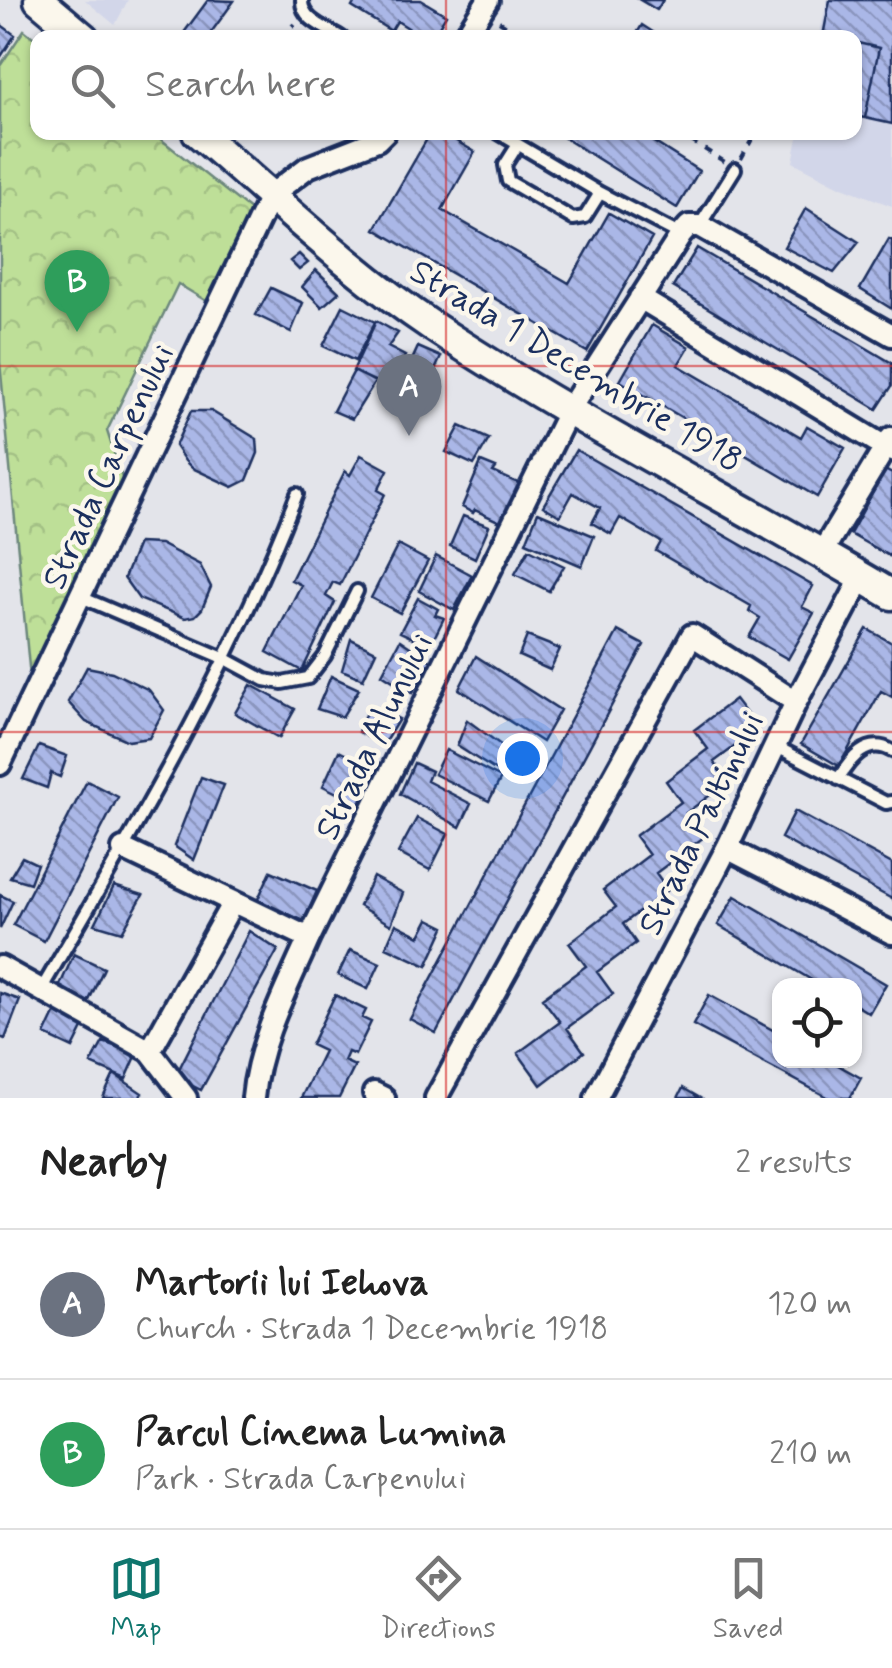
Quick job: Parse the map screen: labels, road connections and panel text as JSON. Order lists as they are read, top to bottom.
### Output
{
  "streets": {
    "main road": ["Strada 1 Decembrie 1918"],
    "street": ["Strada Carpenului", "Strada Alunului", "Strada Paltinului"]
  },
  "crossings": [
    ["Strada 1 Decembrie 1918", "Strada Carpenului"],
    ["Strada 1 Decembrie 1918", "Strada Alunului"],
    ["Strada 1 Decembrie 1918", "Strada Paltinului"]
  ],
  "page": {
    "search": "Search here",
    "pins": ["B", "A"],
    "heading": ["Nearby", "2 results"],
    "list": [
      {
        "mark": "A",
        "name": "Martorii lui Iehova",
        "note": "Church · Strada 1 Decembrie 1918",
        "value": "120 m"
      },
      {
        "mark": "B",
        "name": "Parcul Cinema Lumina",
        "note": "Park · Strada Carpenului",
        "value": "210 m"
      }
    ],
    "nav": ["Map", "Directions", "Saved"]
  }
}
